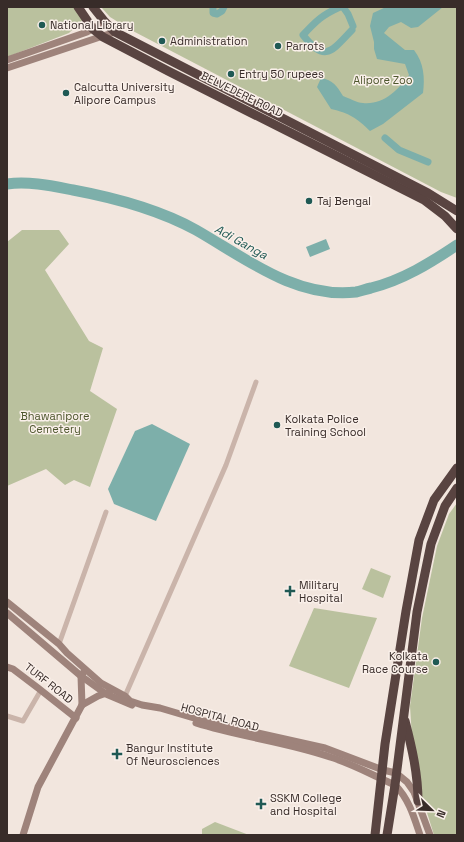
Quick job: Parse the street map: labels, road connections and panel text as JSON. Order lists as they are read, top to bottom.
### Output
{
  "streets": {
    "highway": ["BELVEDERE ROAD"],
    "main road": ["TURF ROAD", "HOSPITAL ROAD"]
  },
  "water": ["Adi Ganga"],
  "parks": ["Alipore Zoo", "Bhawanipore Cemetery"],
  "places": {
    "other": [
      "National Library",
      "Administration",
      "Parrots",
      "Entry 50 rupees",
      "Calcutta University Alipore Campus",
      "Taj Bengal",
      "Kolkata Police Training School",
      "Kolkata Race Course"
    ],
    "health": ["Military Hospital", "Bangur Institute Of Neurosciences", "SSKM College and Hospital"]
  },
  "north": "bottom right"
}
